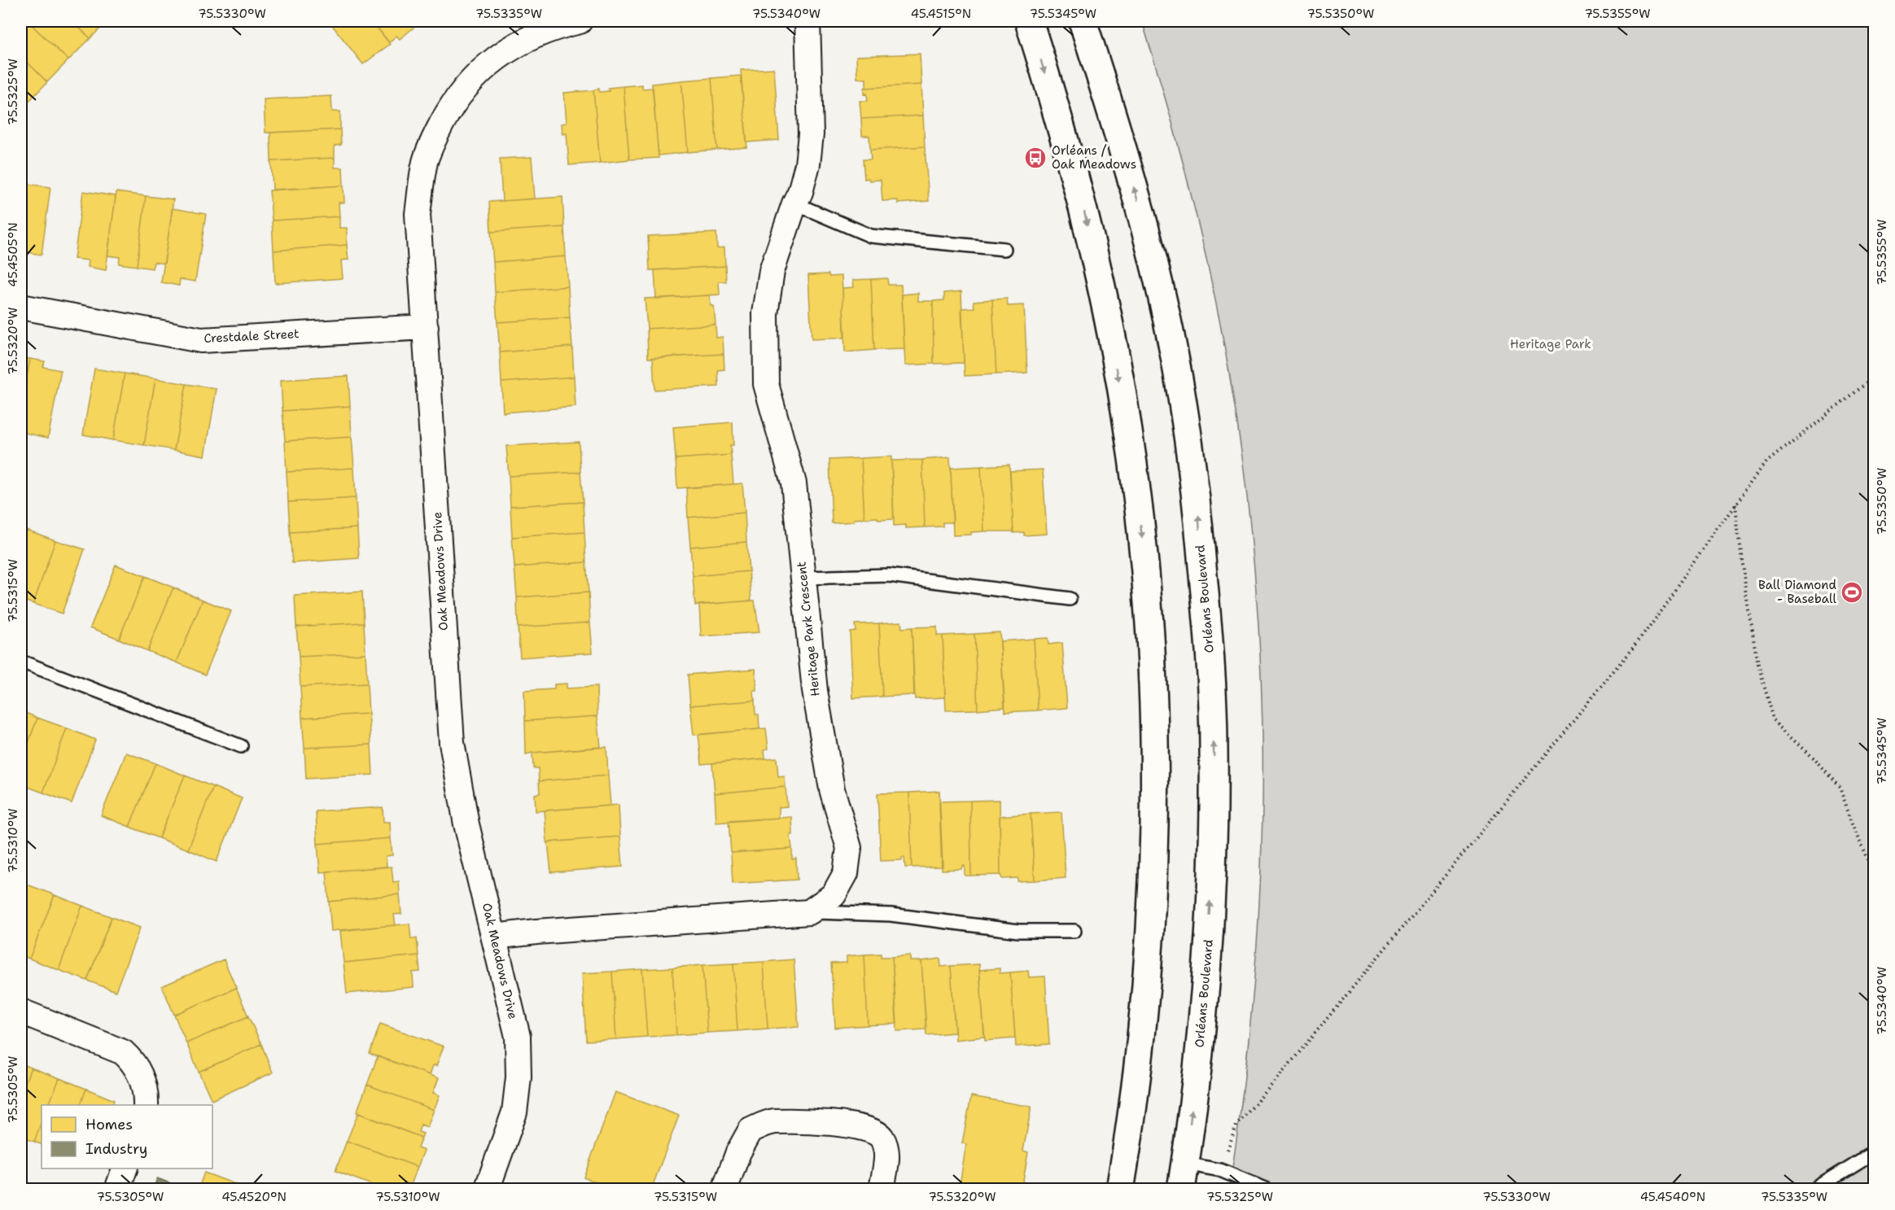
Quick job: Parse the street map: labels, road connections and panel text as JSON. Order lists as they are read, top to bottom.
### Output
{
  "streets": {
    "main road": ["Orléans Boulevard"],
    "street": ["Crestdale Street", "Oak Meadows Drive", "Heritage Park Crescent"]
  },
  "crossings": [
    ["Crestdale Street", "Oak Meadows Drive"]
  ],
  "parks": ["Heritage Park"],
  "places": {
    "bus stop": ["Orléans / Oak Meadows"],
    "sports": ["Ball Diamond - Baseball"]
  },
  "legend": ["Homes", "Industry"],
  "coordinates": [
    "75.5330°W",
    "75.5335°W",
    "75.5340°W",
    "45.4515°N",
    "75.5345°W",
    "75.5350°W",
    "75.5355°W",
    "75.5325°W",
    "45.4505°N",
    "75.5320°W",
    "75.5315°W",
    "75.5310°W",
    "75.5305°W",
    "45.4520°N",
    "45.4540°N"
  ]
}
